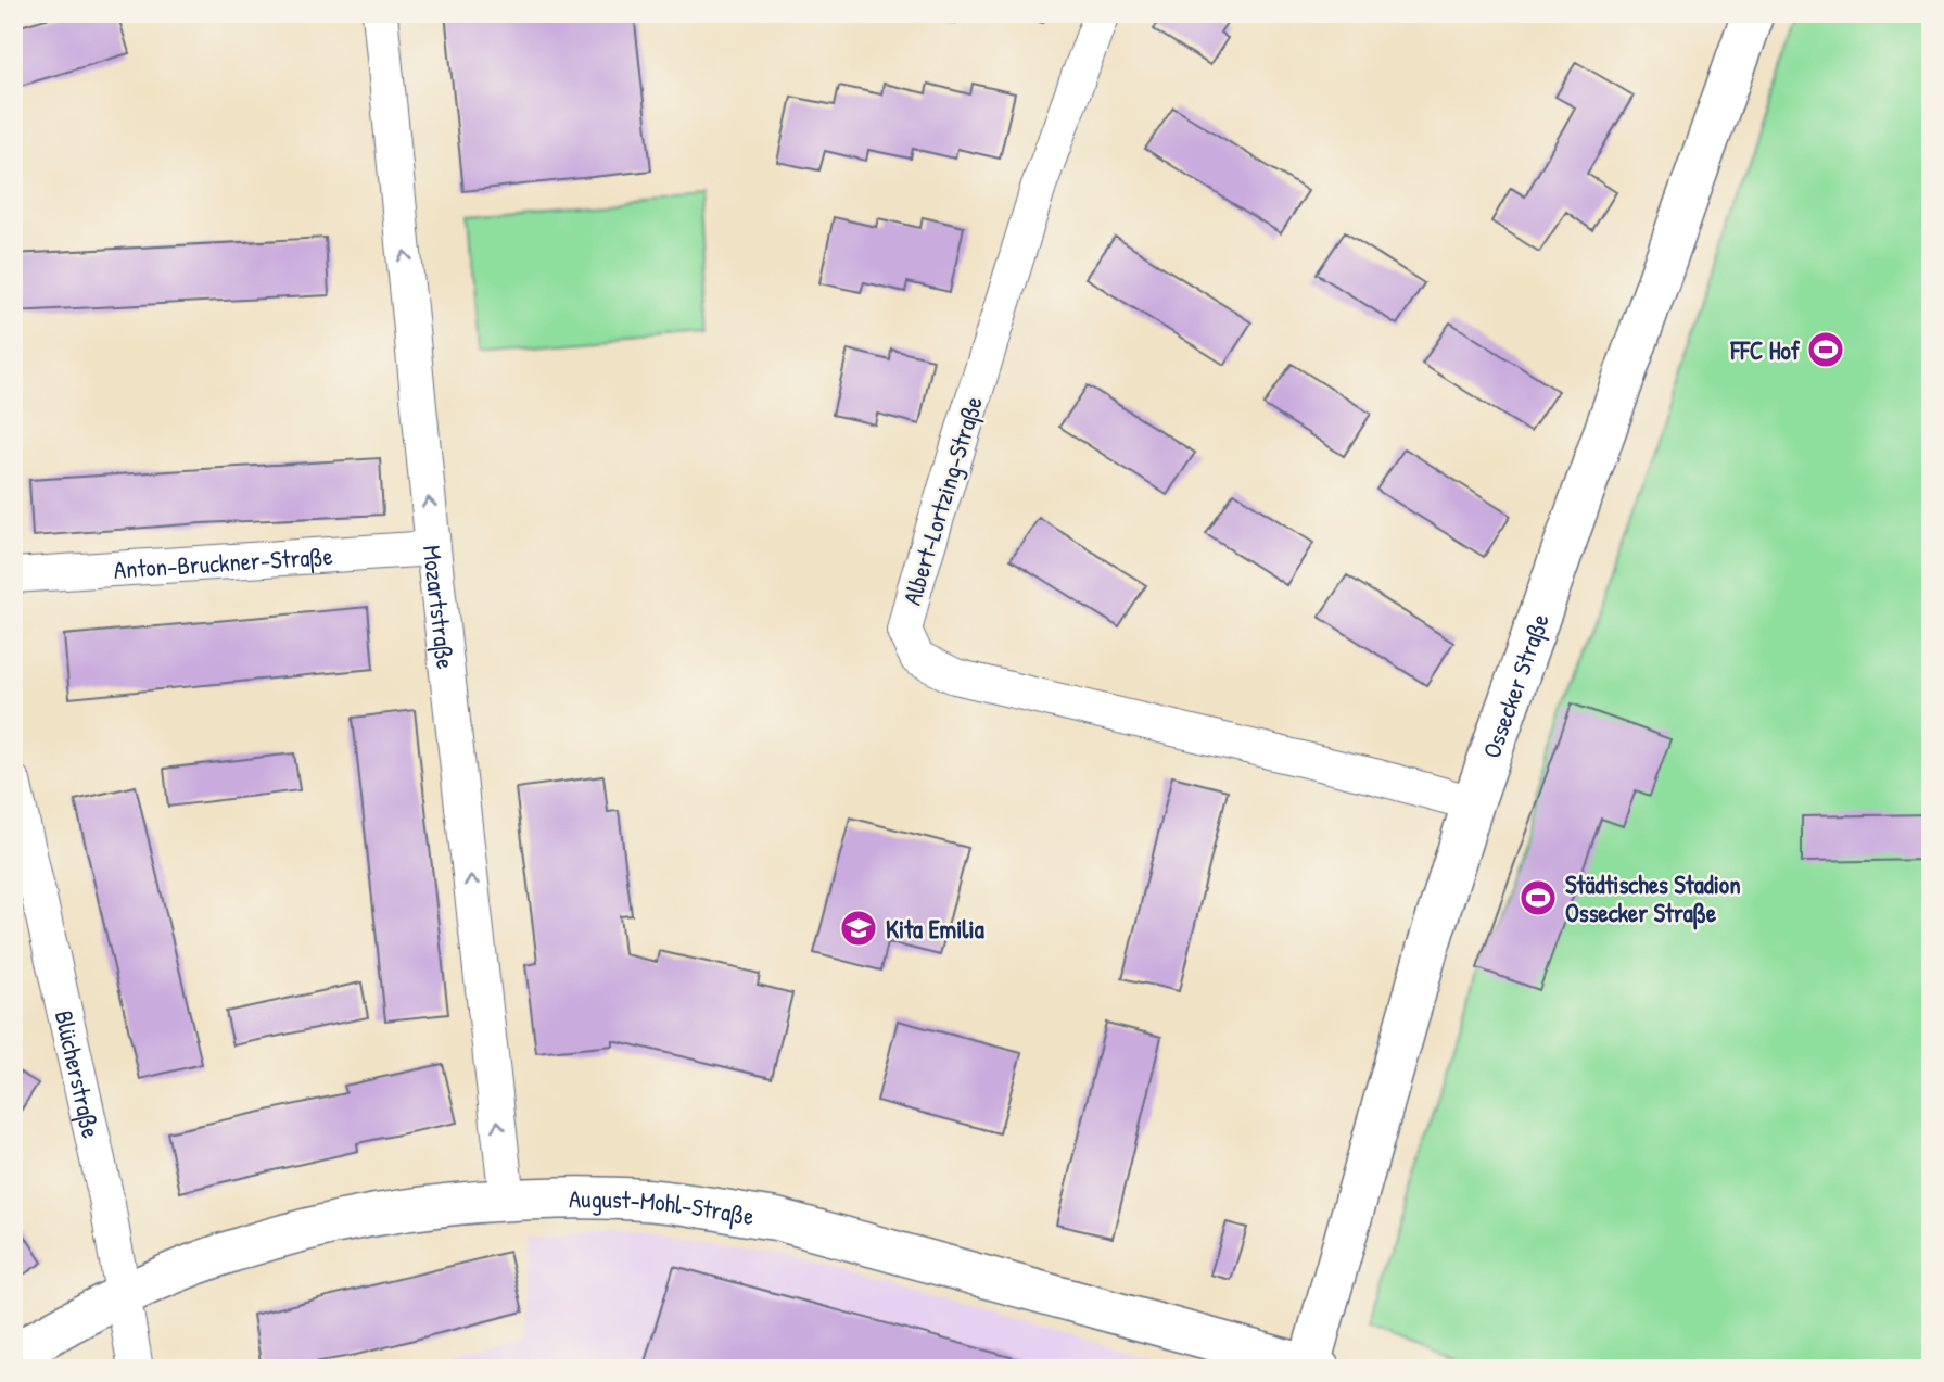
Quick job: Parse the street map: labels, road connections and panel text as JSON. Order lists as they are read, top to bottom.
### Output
{
  "streets": {
    "street": [
      "Albert-Lortzing-Straße",
      "Anton-Bruckner-Straße",
      "Mozartstraße",
      "Ossecker Straße",
      "Blücherstraße",
      "August-Mohl-Straße"
    ]
  },
  "crossings": [
    ["Albert-Lortzing-Straße", "Ossecker Straße"],
    ["Anton-Bruckner-Straße", "Mozartstraße"],
    ["Mozartstraße", "August-Mohl-Straße"],
    ["Ossecker Straße", "August-Mohl-Straße"],
    ["Blücherstraße", "August-Mohl-Straße"]
  ],
  "one_way": ["Mozartstraße"],
  "places": {
    "sports": ["FFC Hof", "Städtisches Stadion Ossecker Straße"],
    "school or university": ["Kita Emilia"]
  }
}
